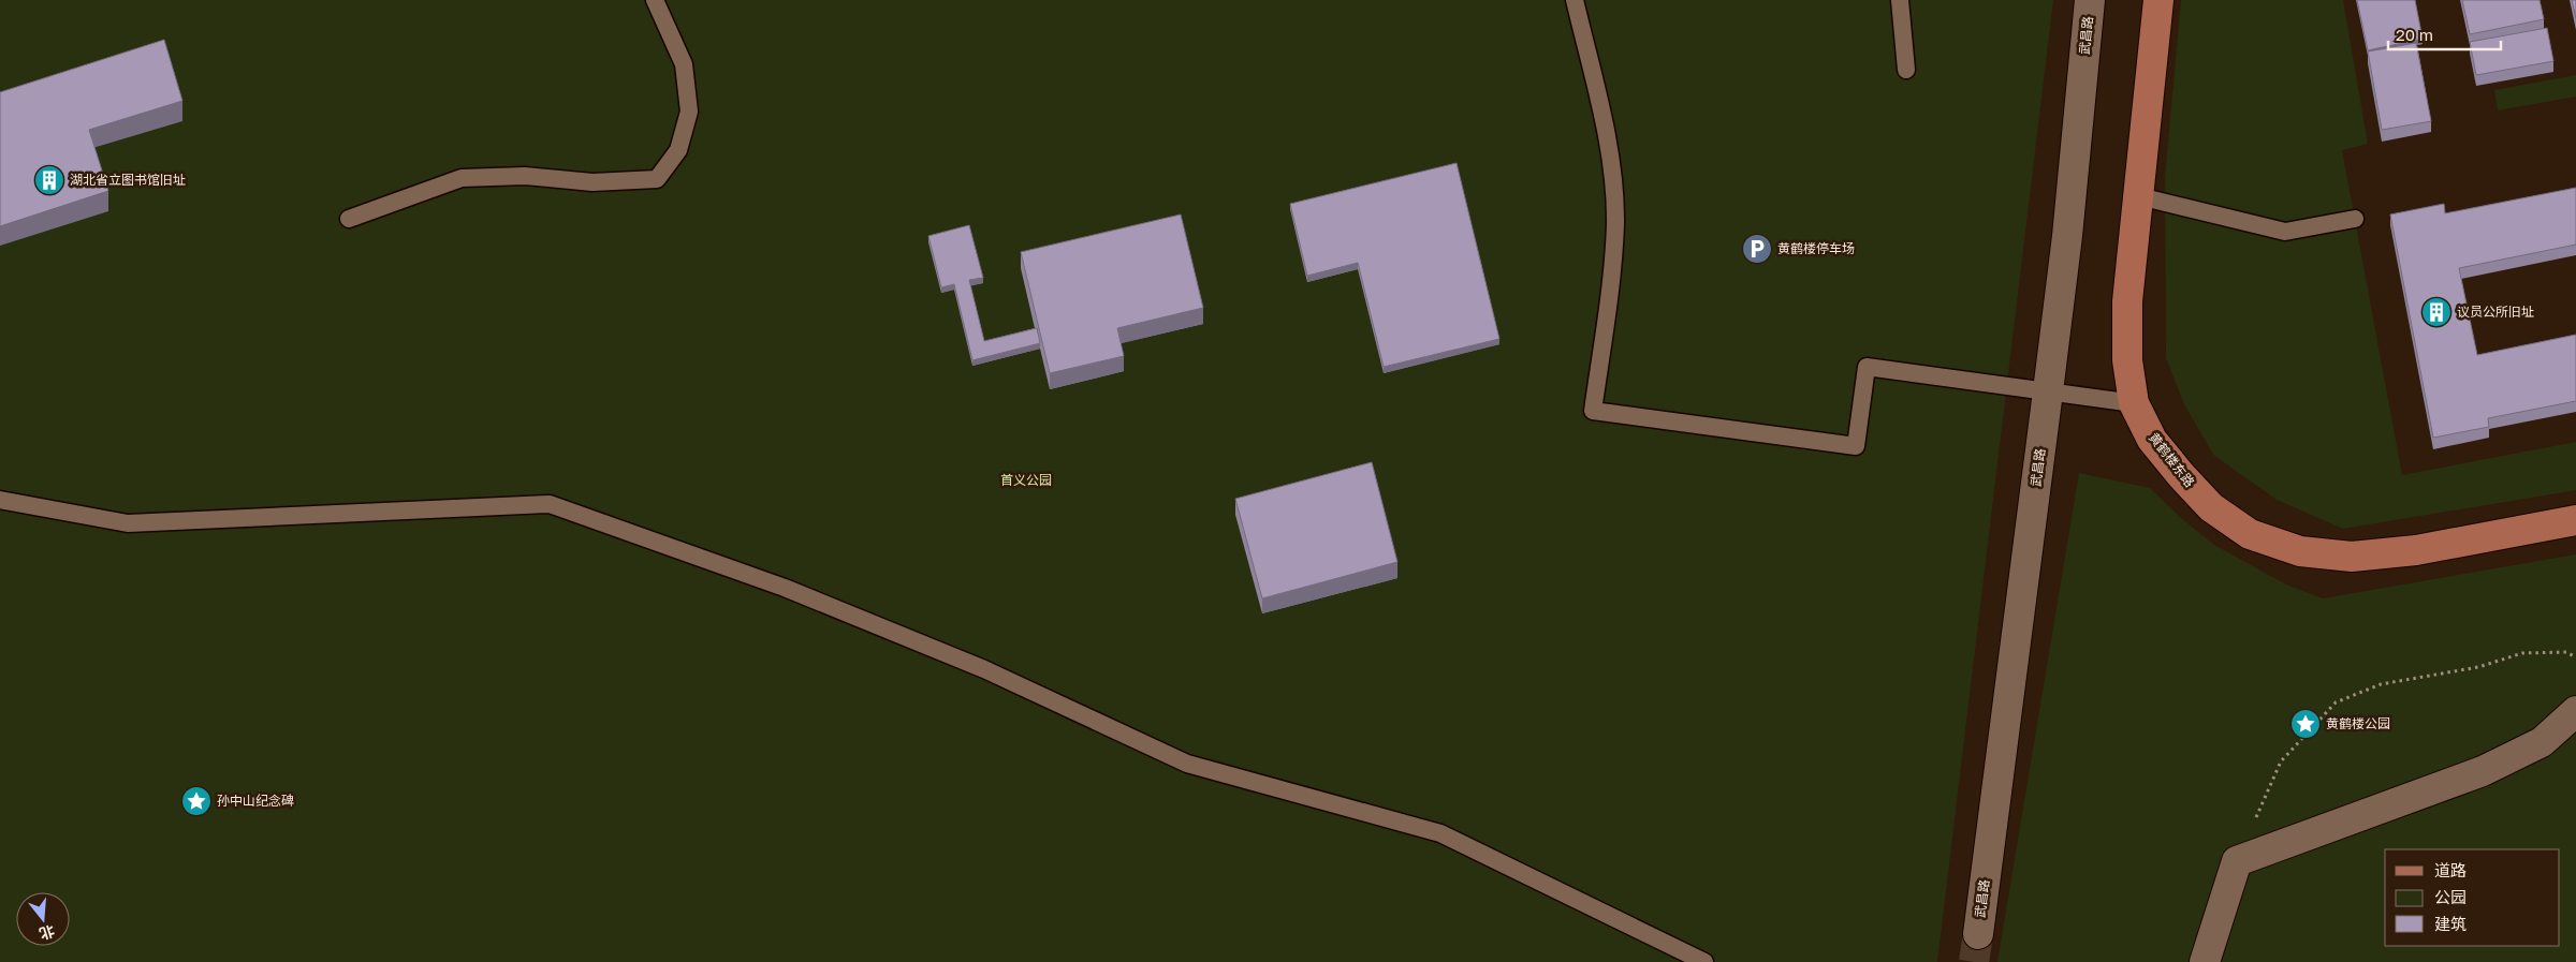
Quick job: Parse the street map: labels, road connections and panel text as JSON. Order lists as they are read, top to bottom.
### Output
{
  "streets": {
    "main road": ["黄鹤楼东路"],
    "street": ["武昌路"]
  },
  "parks": ["首义公园"],
  "places": {
    "building": ["湖北省立图书馆旧址", "议员公所旧址"],
    "parking": ["黄鹤楼停车场"],
    "place": ["黄鹤楼公园", "孙中山纪念碑"]
  },
  "legend": ["道路", "公园", "建筑"],
  "scale_bar": "20 m",
  "north": "bottom"
}
